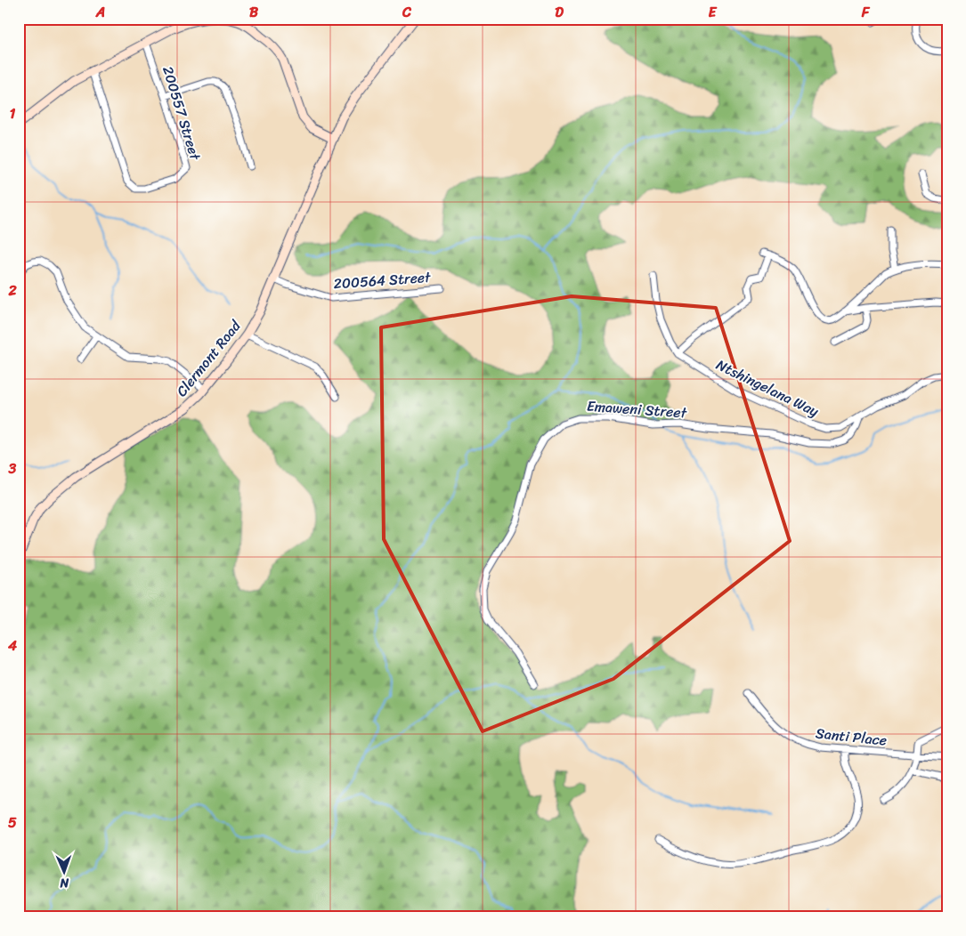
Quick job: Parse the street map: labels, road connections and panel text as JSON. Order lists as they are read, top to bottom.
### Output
{
  "streets": {
    "street": [
      "200557 Street",
      "200564 Street",
      "Clermont Road",
      "Ntshingelana Way",
      "Emaweni Street",
      "Santi Place"
    ]
  },
  "crossings": [
    ["200564 Street", "Clermont Road"],
    ["Ntshingelana Way", "Emaweni Street"]
  ],
  "north": "bottom",
  "grid": {
    "columns": [
      "A",
      "B",
      "C",
      "D",
      "E",
      "F"
    ],
    "rows": [
      "1",
      "2",
      "3",
      "4",
      "5"
    ]
  }
}
